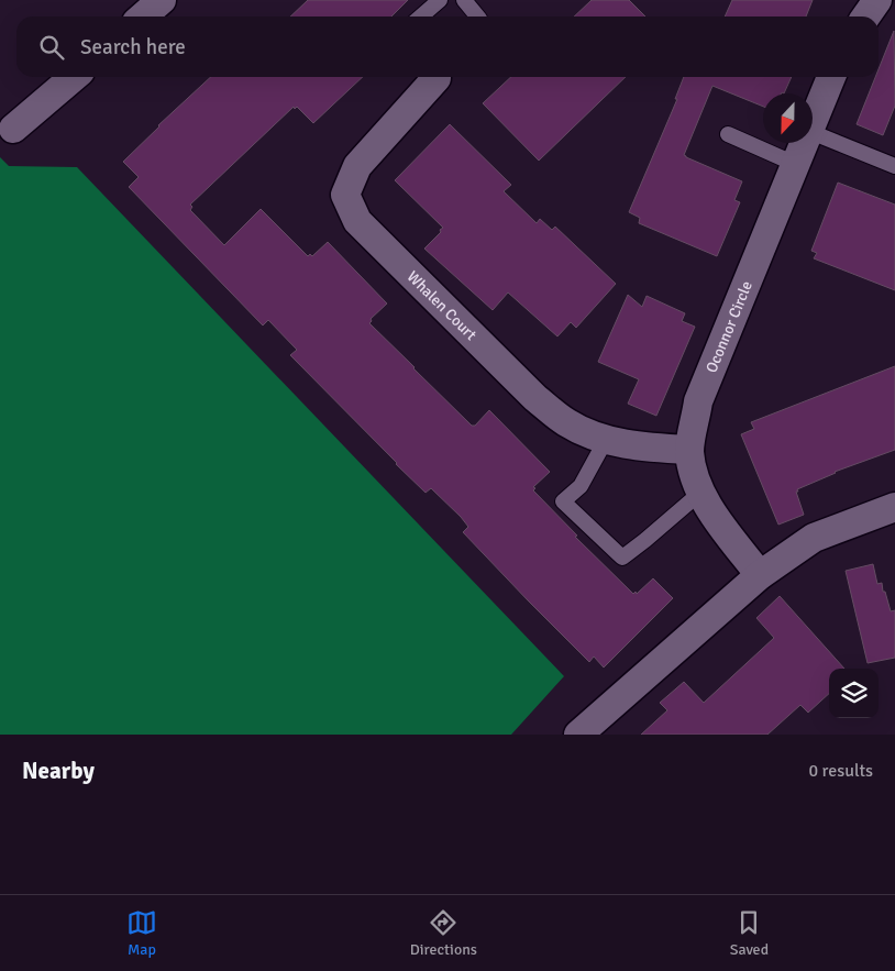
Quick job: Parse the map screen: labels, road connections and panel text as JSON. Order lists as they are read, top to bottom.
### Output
{
  "streets": {
    "street": ["Whalen Court", "Oconnor Circle"]
  },
  "crossings": [
    ["Whalen Court", "Oconnor Circle"]
  ],
  "north": "bottom",
  "page": {
    "search": "Search here",
    "heading": ["Nearby", "0 results"],
    "nav": ["Map", "Directions", "Saved"]
  }
}
